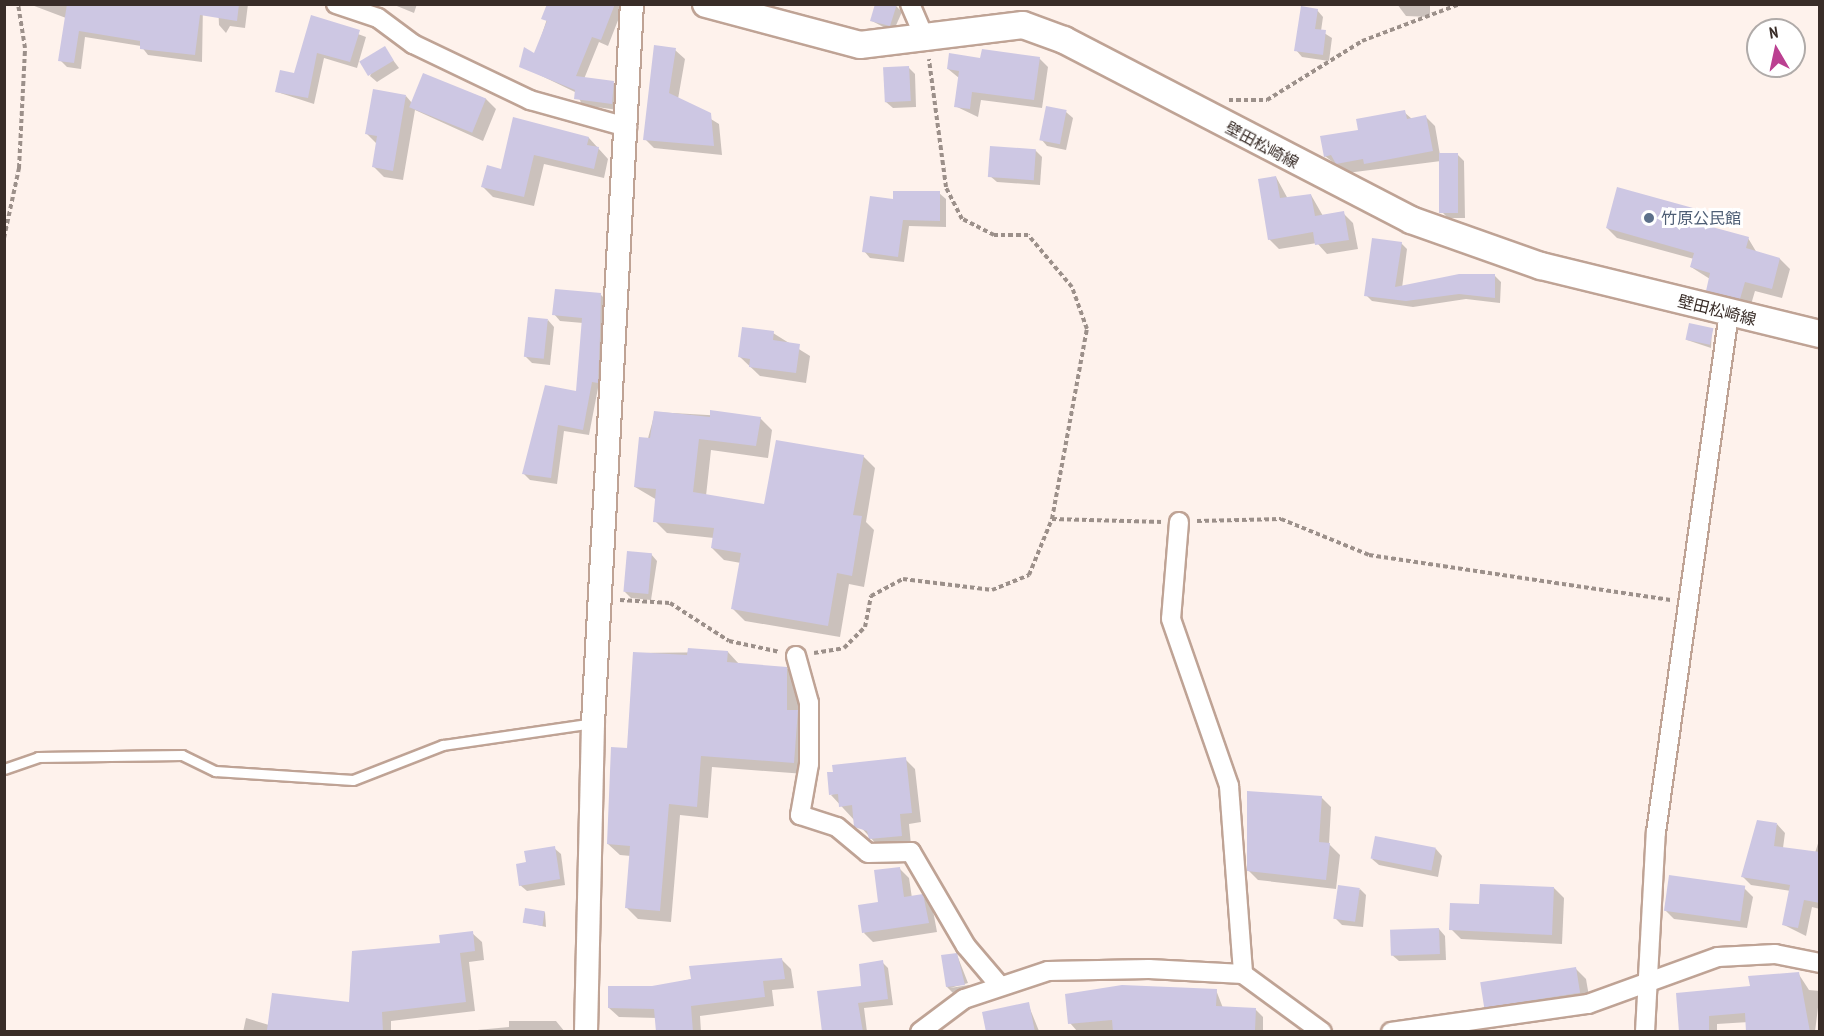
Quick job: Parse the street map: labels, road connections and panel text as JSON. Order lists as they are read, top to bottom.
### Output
{
  "streets": {
    "main road": ["壁田松崎線"]
  },
  "places": ["竹原公民館"],
  "north": "top"
}
